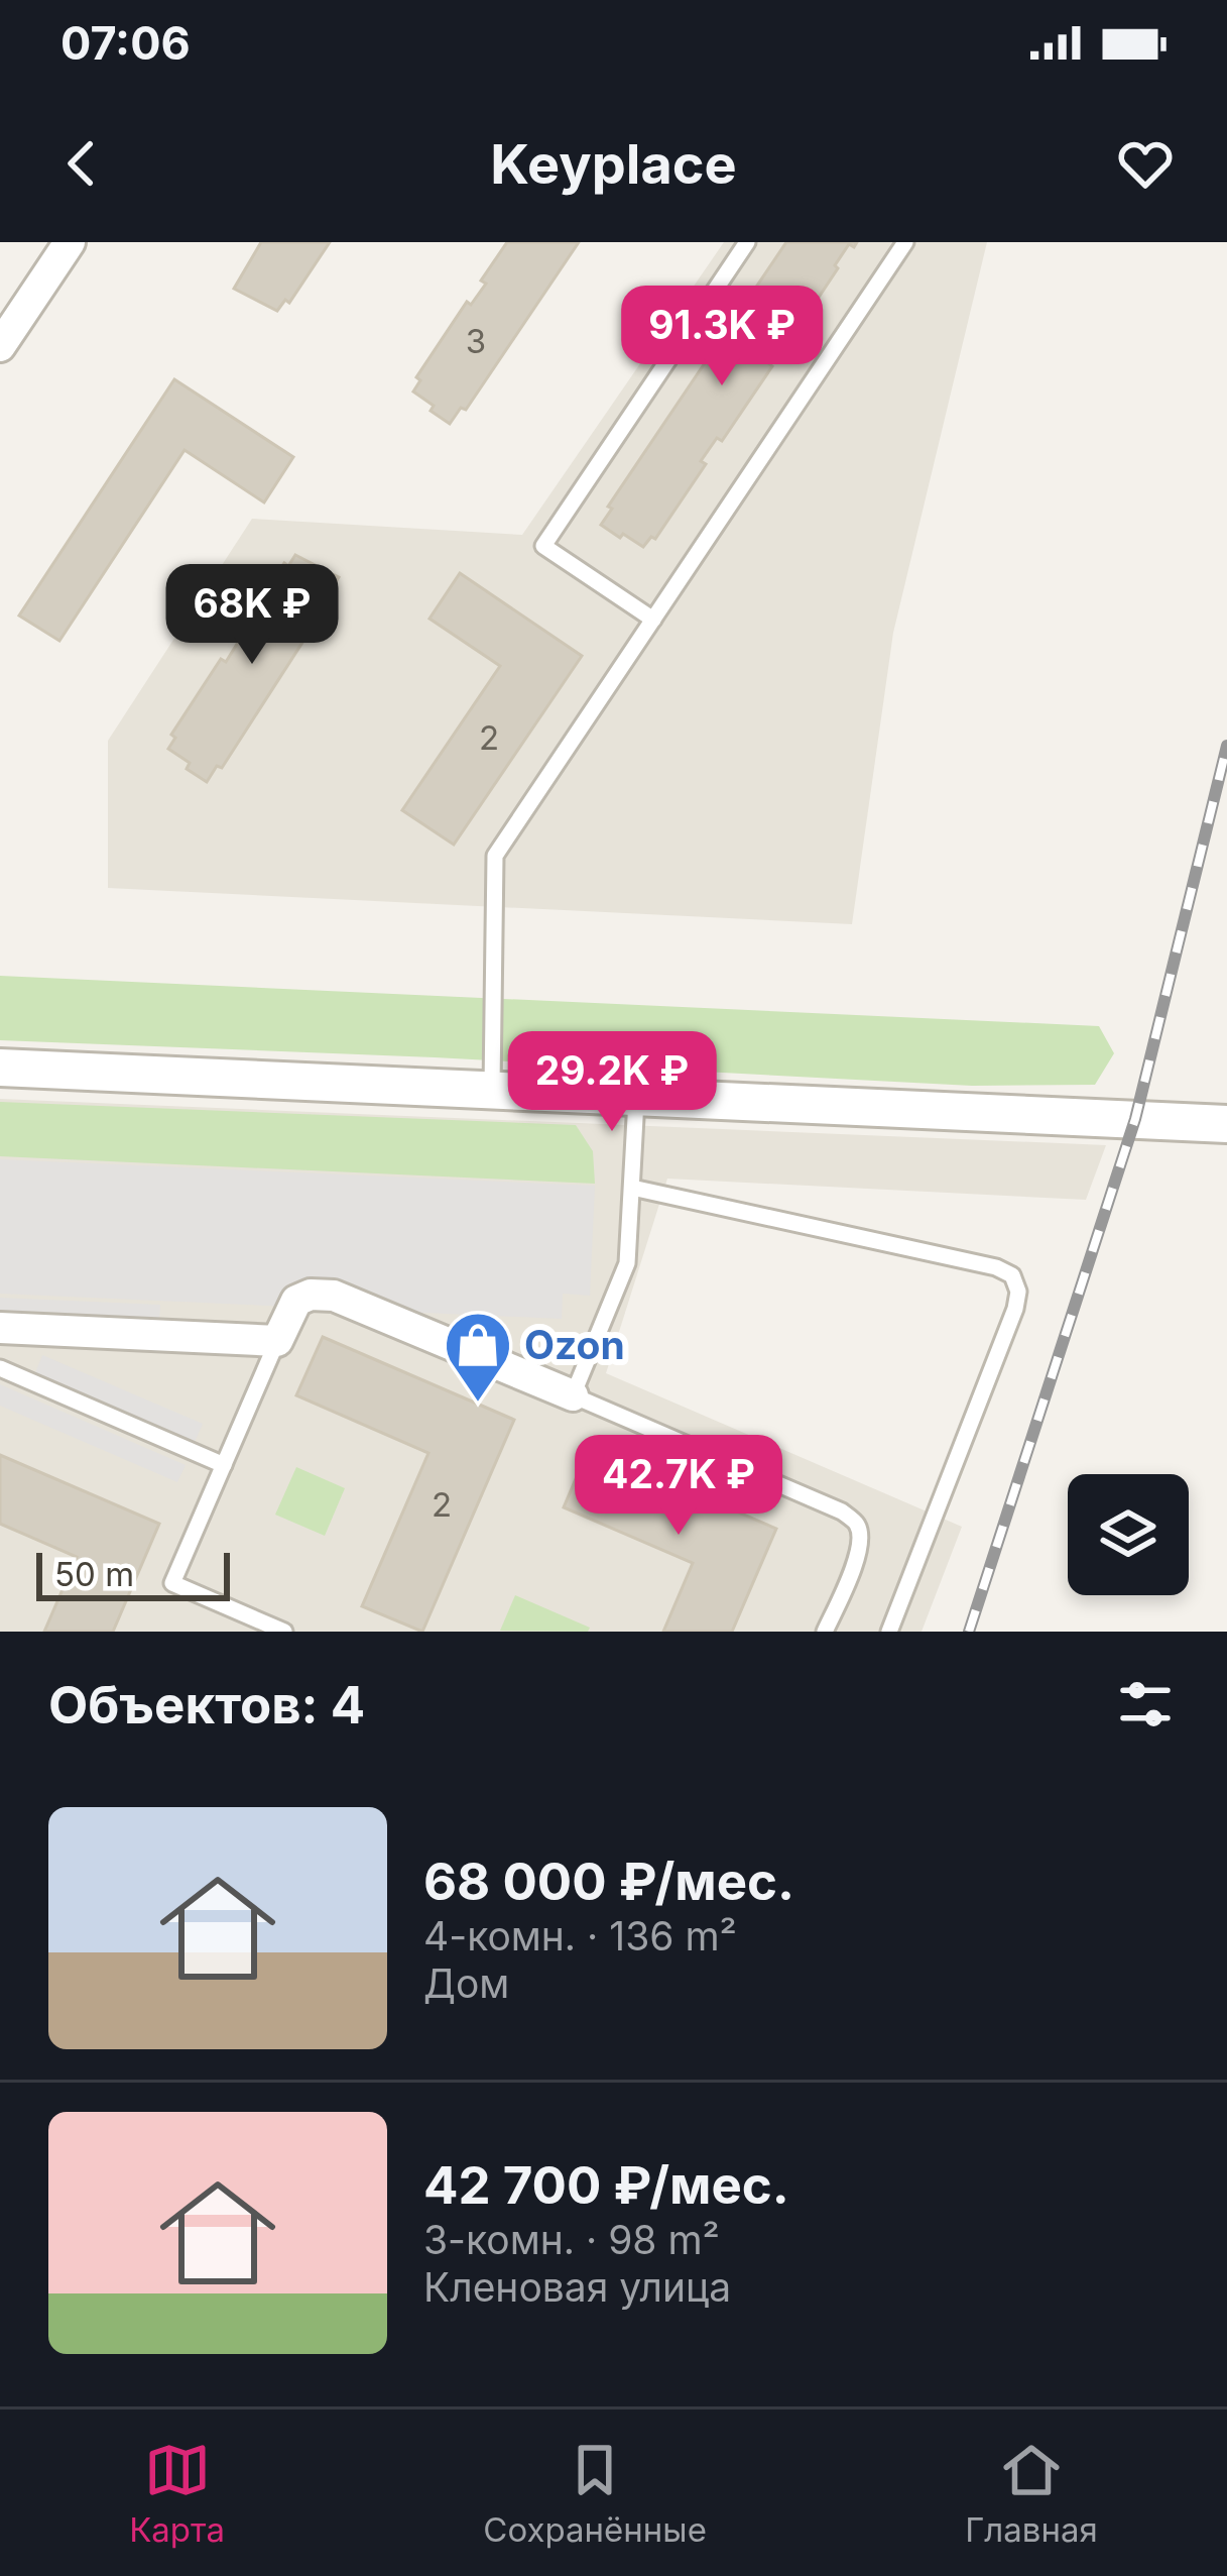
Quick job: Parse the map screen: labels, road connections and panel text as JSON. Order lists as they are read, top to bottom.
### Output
{
  "places": {
    "shop": ["Ozon"]
  },
  "house_numbers": ["3", "2", "2"],
  "scale_bar": "50 m",
  "page": {
    "status": "07:06",
    "header": "Keyplace",
    "price": [
      "91.3K ₽",
      "68K ₽",
      "29.2K ₽",
      "42.7K ₽"
    ],
    "scale": "50 m",
    "heading": "Объектов: 4",
    "list": [
      {
        "name": "68 000 ₽/мес.",
        "note": "4-комн. · 136 m² · Дом"
      },
      {
        "name": "42 700 ₽/мес.",
        "note": "3-комн. · 98 m² · Кленовая улица"
      }
    ],
    "tabs": ["Карта", "Сохранённые", "Главная"]
  }
}
